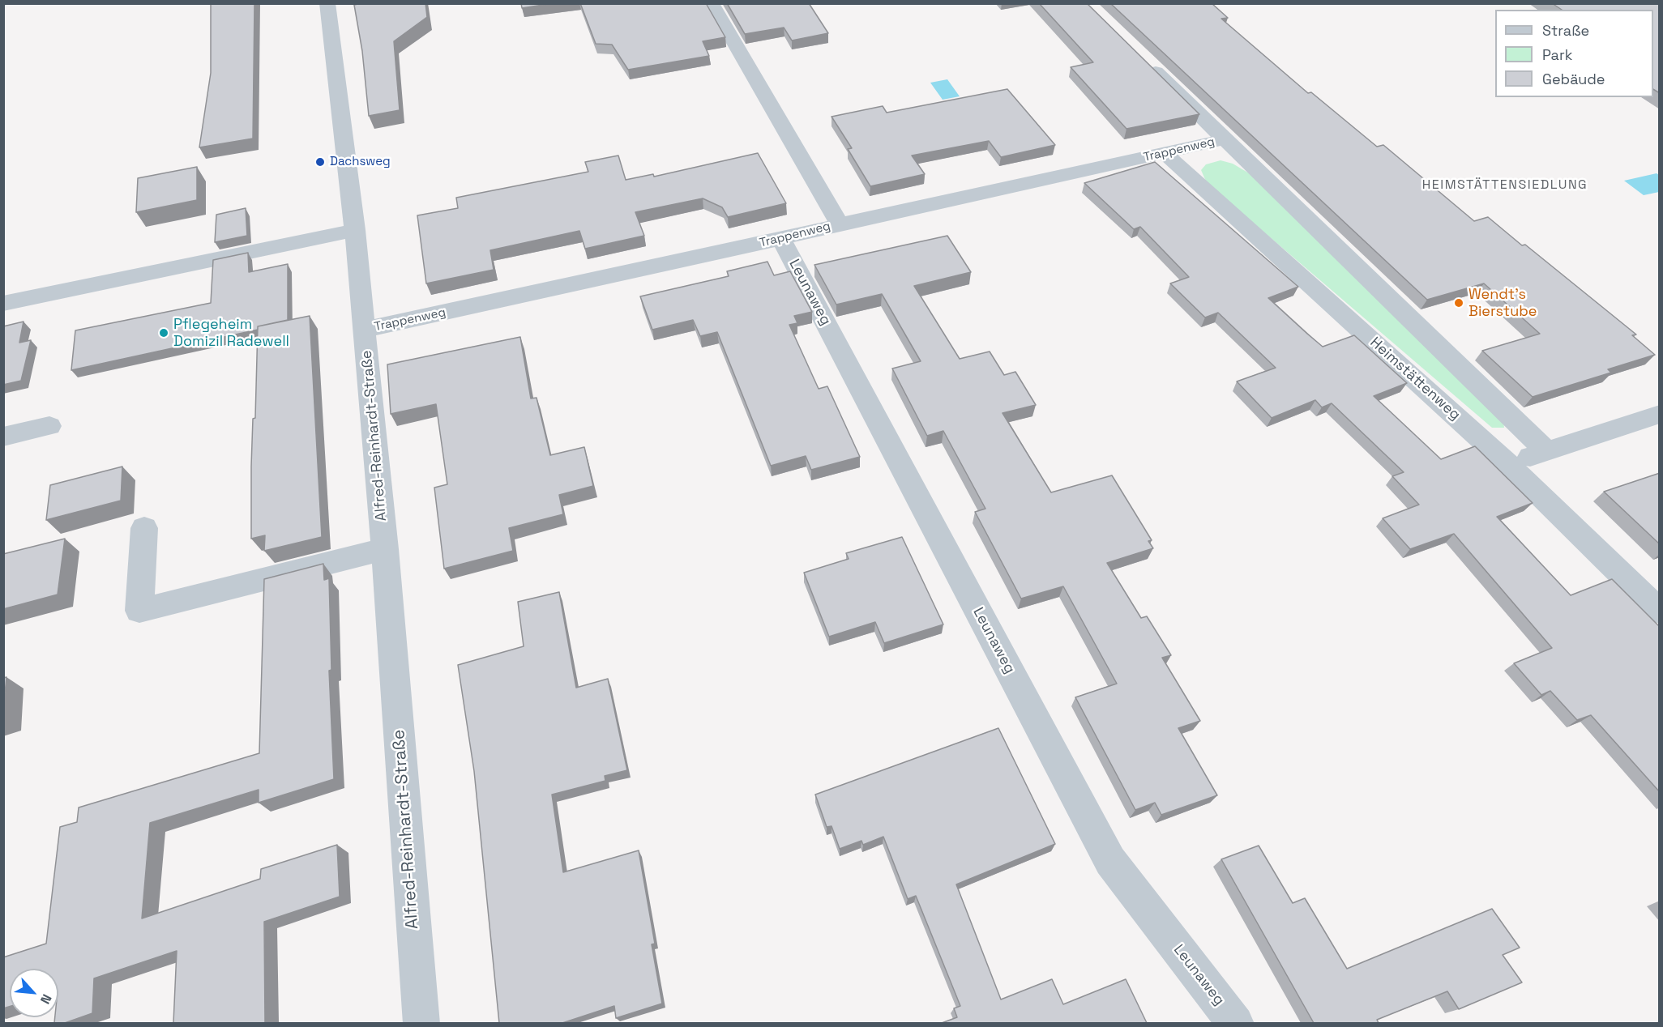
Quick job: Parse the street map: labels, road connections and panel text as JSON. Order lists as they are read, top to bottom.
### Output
{
  "streets": {
    "street": [
      "Trappenweg",
      "Leunaweg",
      "Heimstättenweg",
      "Alfred-Reinhardt-Straße"
    ]
  },
  "crossings": [
    ["Trappenweg", "Leunaweg"],
    ["Trappenweg", "Heimstättenweg"],
    ["Trappenweg", "Alfred-Reinhardt-Straße"]
  ],
  "districts": ["HEIMSTÄTTENSIEDLUNG"],
  "places": ["Dachsweg", "Wendt's Bierstube", "Pflegeheim Domizil Radewell"],
  "legend": ["Straße", "Park", "Gebäude"],
  "north": "bottom right"
}
